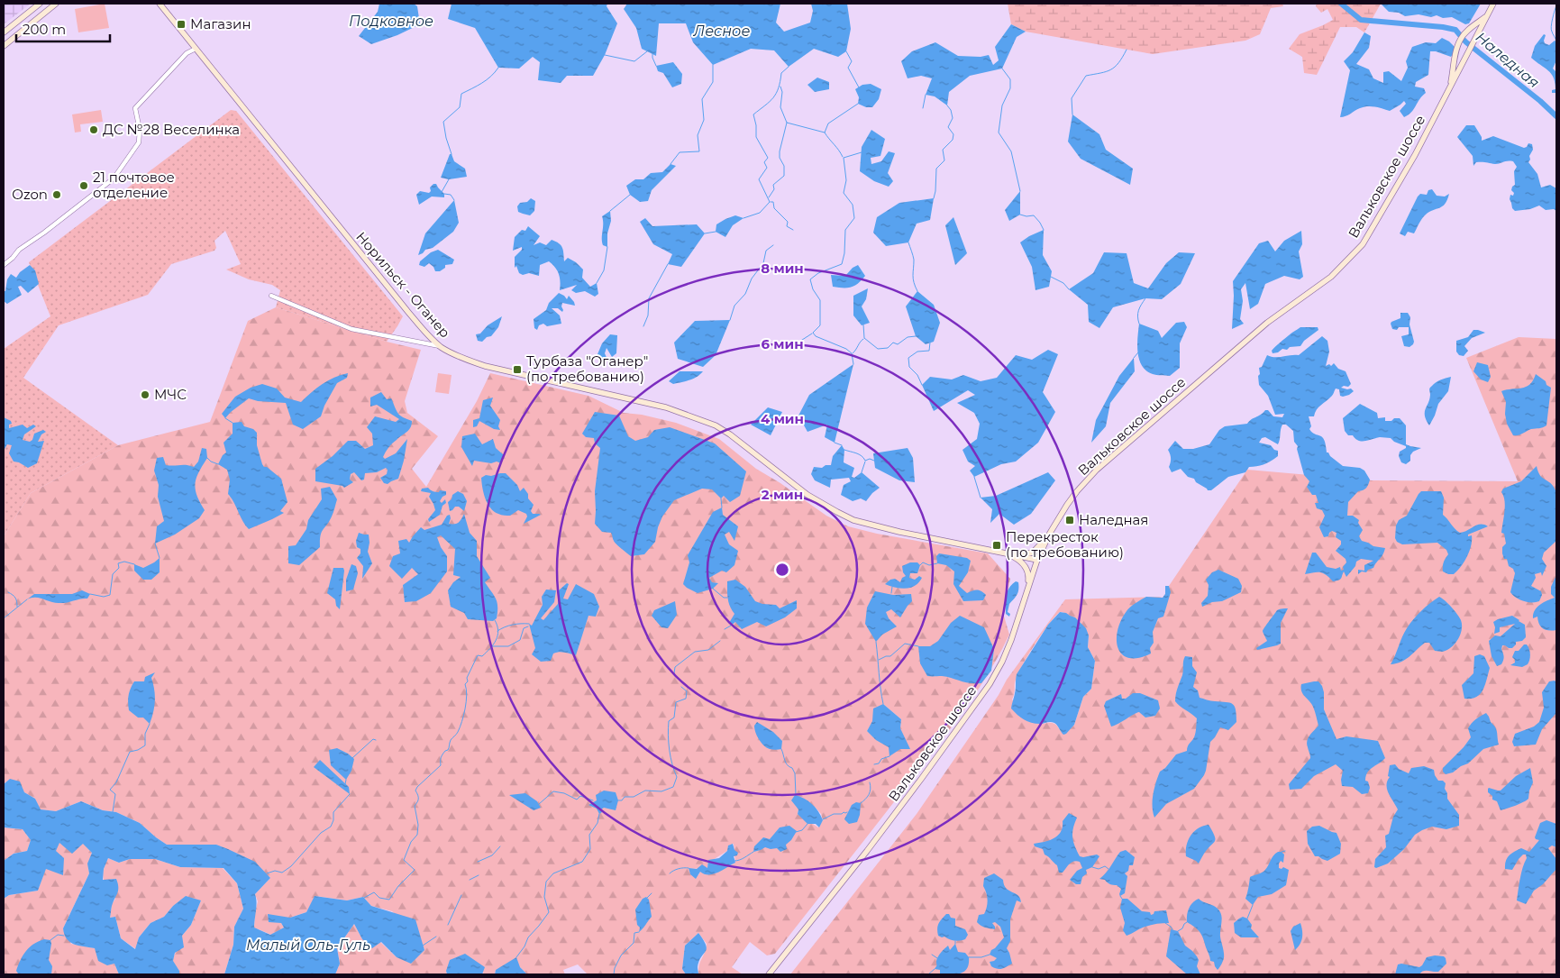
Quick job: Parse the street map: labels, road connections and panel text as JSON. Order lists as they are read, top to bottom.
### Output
{
  "streets": {
    "main road": ["Вальковское шоссе", "Норильск - Оганер"]
  },
  "crossings": [
    ["Вальковское шоссе", "Норильск - Оганер"]
  ],
  "water": [
    "Подковное",
    "Лесное",
    "Наледная",
    "Малый Оль-Гуль"
  ],
  "places": {
    "transit": [
      "Магазин",
      "Турбаза \"Оганер\" (по требованию)",
      "Наледная",
      "Перекресток (по требованию)"
    ],
    "other": [
      "ДС №28 Веселинка",
      "21 почтовое отделение",
      "Ozon",
      "МЧС"
    ]
  },
  "scale_bar": "200 m",
  "rings": [
    "8 мин",
    "6 мин",
    "4 мин",
    "2 мин"
  ]
}
